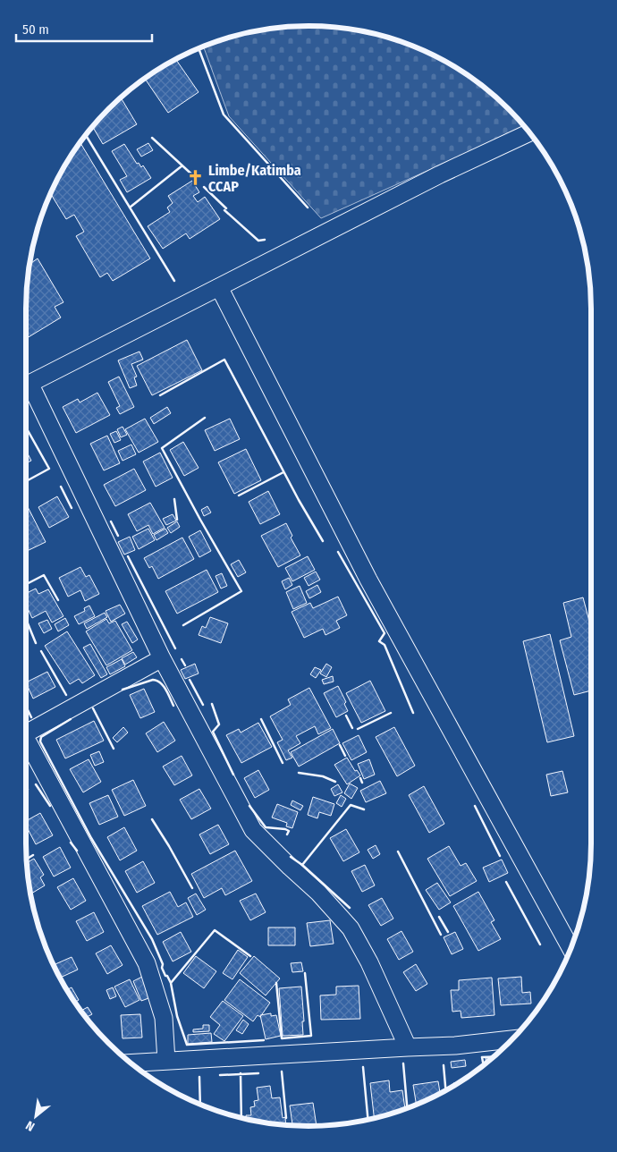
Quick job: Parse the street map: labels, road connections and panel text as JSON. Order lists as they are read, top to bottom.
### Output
{
  "places": {
    "church": ["Limbe/Katimba CCAP"]
  },
  "scale_bar": "50 m",
  "north": "bottom left"
}
